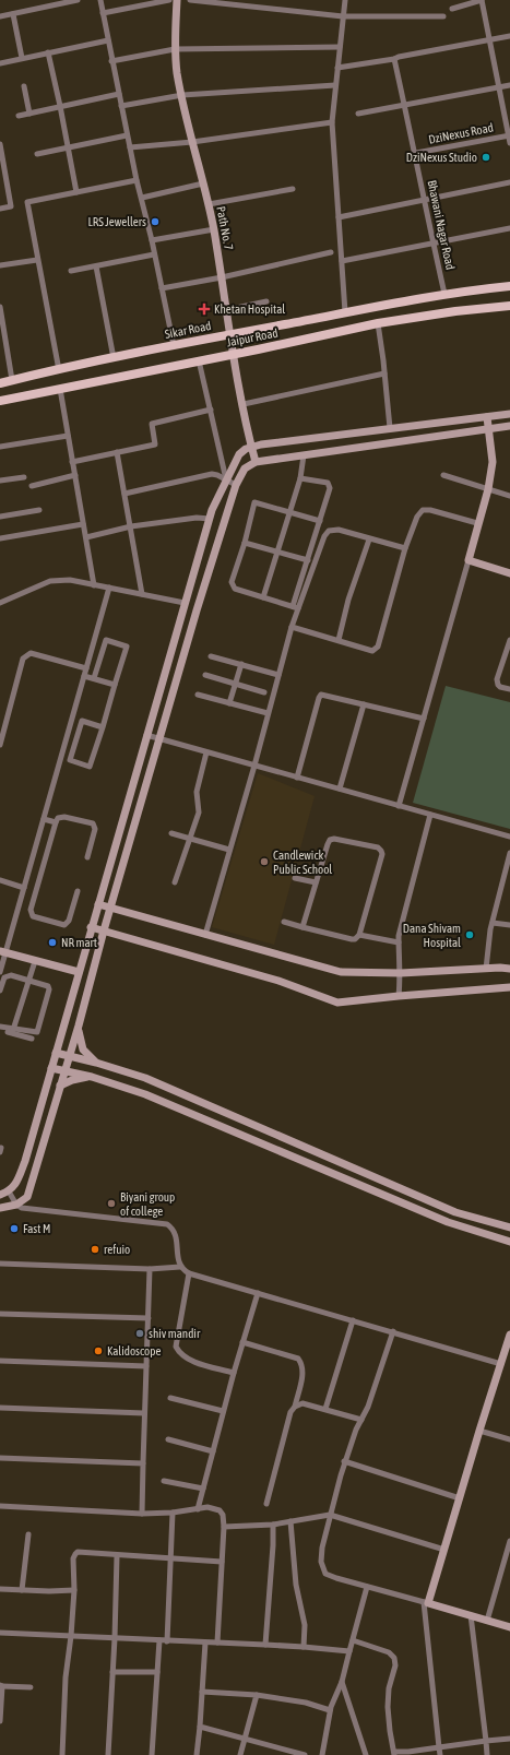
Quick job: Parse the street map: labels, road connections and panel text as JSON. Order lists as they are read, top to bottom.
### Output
{
  "streets": {
    "main road": ["Sikar Road", "Jaipur Road"],
    "street": ["DziNexus Road", "Bhawani Nagar Road", "Path No. 7"]
  },
  "crossings": [
    ["DziNexus Road", "Bhawani Nagar Road"],
    ["Bhawani Nagar Road", "Sikar Road"],
    ["Path No. 7", "Sikar Road"],
    ["Path No. 7", "Jaipur Road"]
  ],
  "places": {
    "other": [
      "DziNexus Studio",
      "LRS Jewellers",
      "Candlewick Public School",
      "Dana Shivam Hospital",
      "NR mart",
      "Biyani group of college",
      "Fast M",
      "refuio",
      "shiv mandir",
      "Kalidoscope"
    ],
    "health": ["Khetan Hospital"]
  }
}
